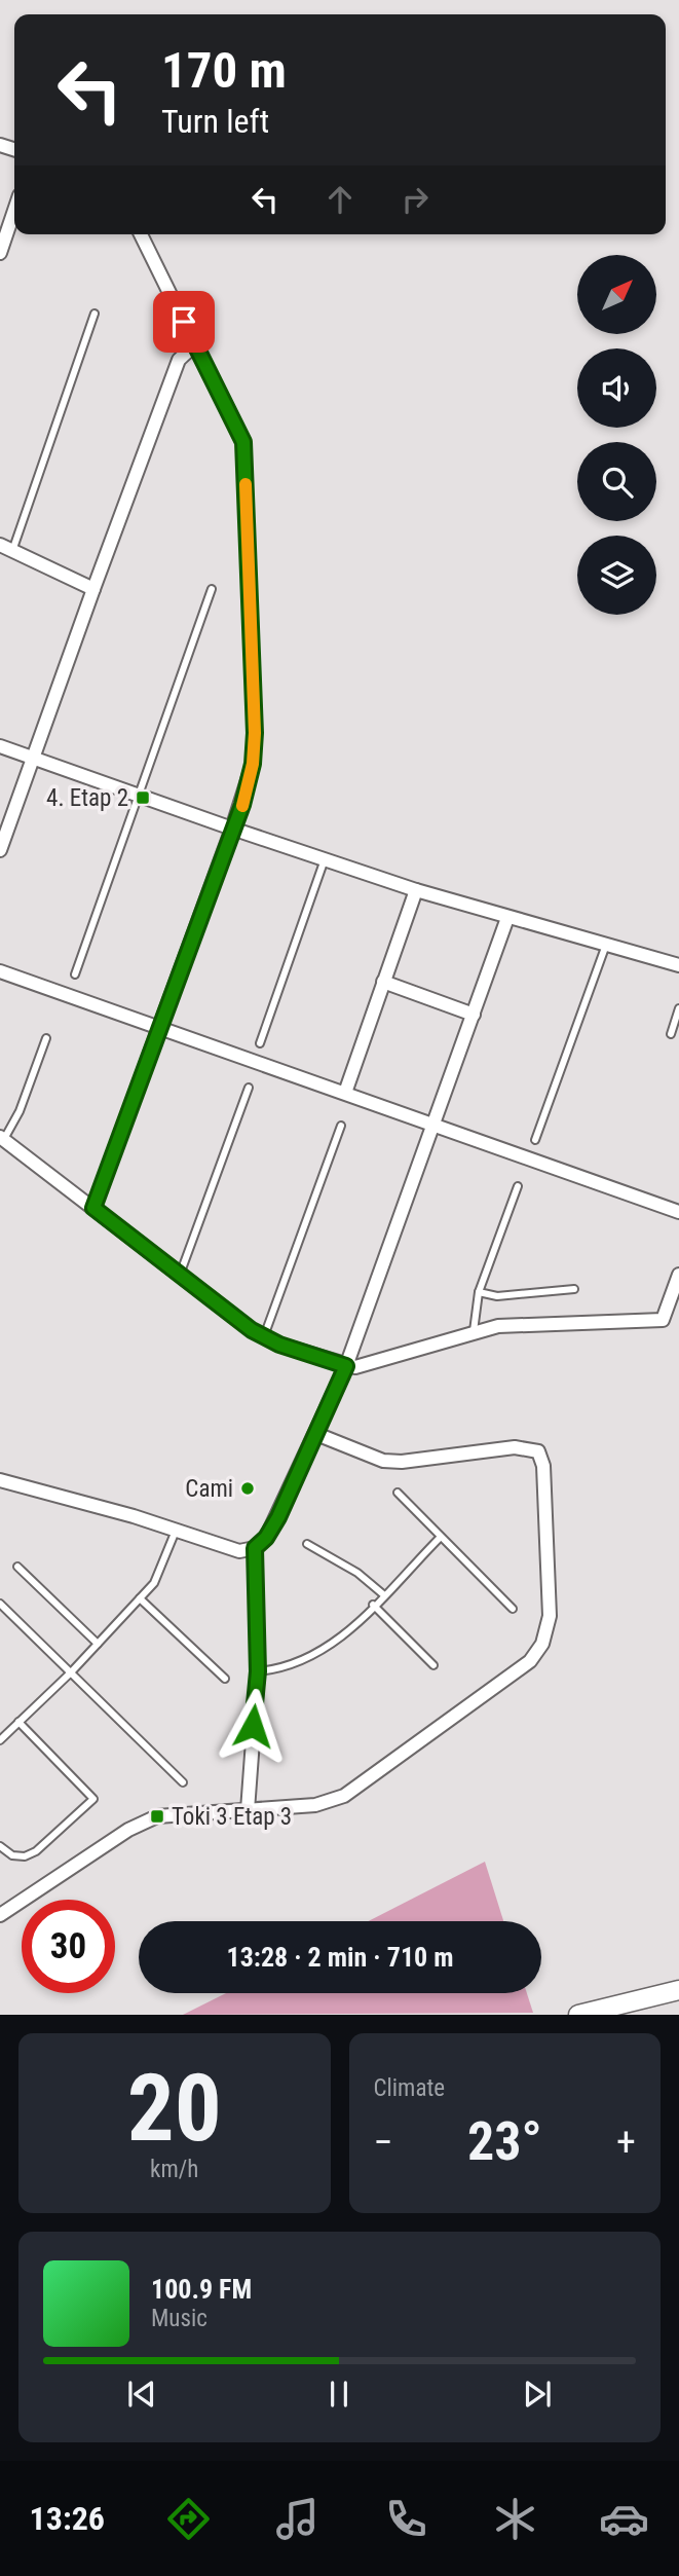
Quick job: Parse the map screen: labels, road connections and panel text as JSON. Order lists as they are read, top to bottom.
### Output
{
  "places": {
    "transit": ["4. Etap 2", "Toki 3 Etap 3"],
    "other": ["Cami"]
  },
  "north": "top right",
  "page": {
    "turn": ["170 m", "Turn left"],
    "limit": "30",
    "trip": "13:28 · 2 min · 710 m",
    "tile": [
      ["20", "km/h"],
      "Climate"
    ],
    "heat": ["−", "23°", "+"],
    "song": ["100.9 FM", "Music"],
    "tabs": "13:26"
  }
}
